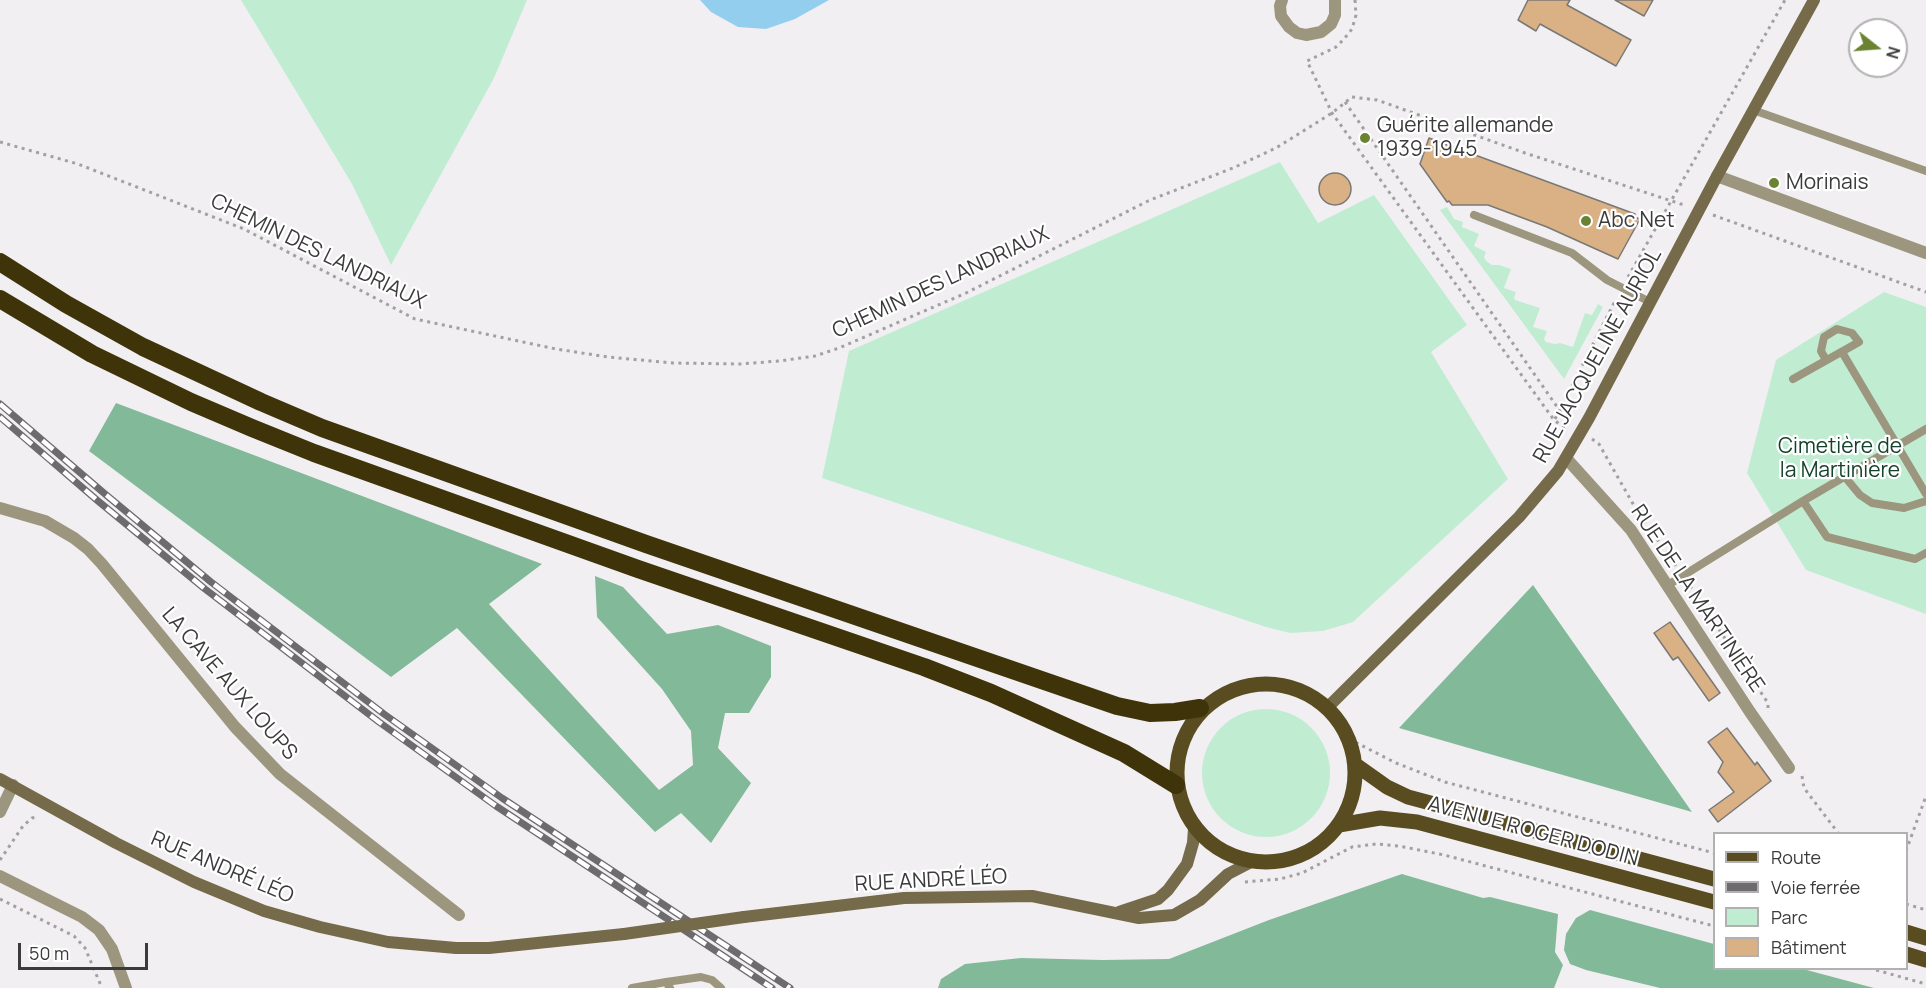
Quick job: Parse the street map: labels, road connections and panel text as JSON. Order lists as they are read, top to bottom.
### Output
{
  "streets": {
    "main road": ["AVENUE ROGER DODIN"],
    "street": [
      "RUE JACQUELINE AURIOL",
      "RUE DE LA MARTINIÈRE",
      "LA CAVE AUX LOUPS",
      "RUE ANDRÉ LÉO"
    ],
    "path": ["CHEMIN DES LANDRIAUX"]
  },
  "crossings": [
    ["RUE JACQUELINE AURIOL", "RUE DE LA MARTINIÈRE"],
    ["RUE JACQUELINE AURIOL", "AVENUE ROGER DODIN"],
    ["RUE JACQUELINE AURIOL", "RUE ANDRÉ LÉO"],
    ["AVENUE ROGER DODIN", "RUE ANDRÉ LÉO"]
  ],
  "parks": ["Cimetière de la Martinière"],
  "places": ["Guérite allemande 1939-1945", "Morinais", "Abc Net"],
  "legend": [
    "Route",
    "Voie ferrée",
    "Parc",
    "Bâtiment"
  ],
  "scale_bar": "50 m",
  "north": "right"
}
